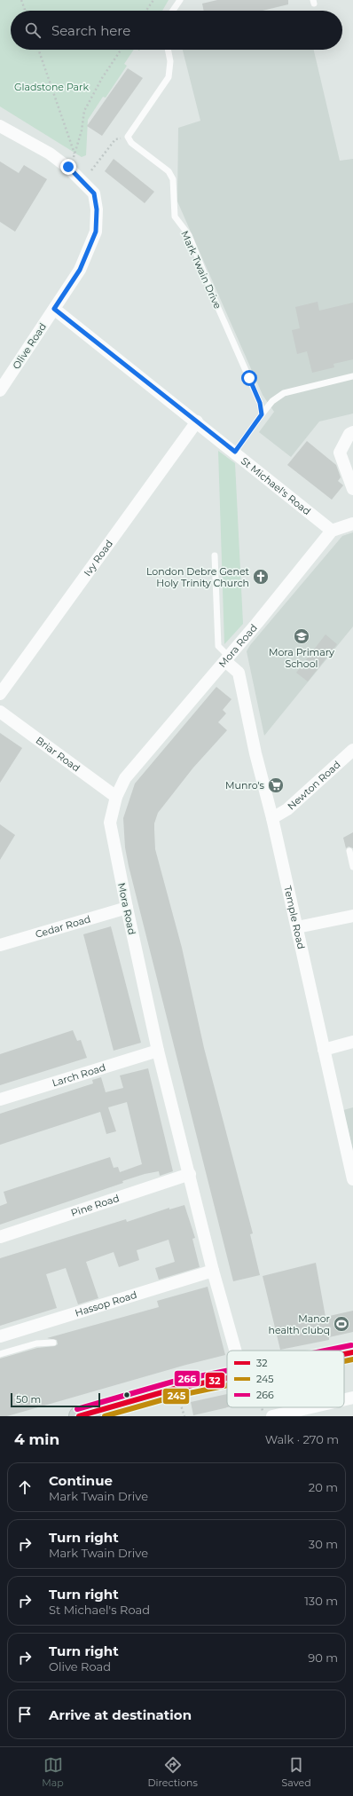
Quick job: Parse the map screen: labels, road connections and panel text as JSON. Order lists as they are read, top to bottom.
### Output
{
  "streets": {
    "street": [
      "Olive Road",
      "St Michael's Road",
      "Ivy Road",
      "Mora Road",
      "Briar Road",
      "Newton Road",
      "Temple Road",
      "Cedar Road",
      "Larch Road",
      "Pine Road",
      "Hassop Road"
    ],
    "lane": ["Mark Twain Drive"]
  },
  "crossings": [
    ["Olive Road", "St Michael's Road"],
    ["St Michael's Road", "Ivy Road"],
    ["St Michael's Road", "Mora Road"],
    ["Mora Road", "Briar Road"],
    ["Mora Road", "Temple Road"],
    ["Mora Road", "Cedar Road"],
    ["Mora Road", "Larch Road"],
    ["Mora Road", "Pine Road"],
    ["Mora Road", "Hassop Road"],
    ["Newton Road", "Temple Road"]
  ],
  "parks": ["Gladstone Park"],
  "places": {
    "church": ["London Debre Genet Holy Trinity Church"],
    "school or university": ["Mora Primary School"],
    "supermarket": ["Munro's"],
    "sports": ["Manor health clubq"]
  },
  "lines": ["transit line 266", "transit line 32", "transit line 245"],
  "legend": ["32", "245", "266"],
  "scale_bar": "50 m",
  "page": {
    "search": "Search here",
    "scale": "50 m",
    "heading": ["4 min", "Walk · 270 m"],
    "list": [
      ["Continue", "Mark Twain Drive", "20 m"],
      ["Turn right", "Mark Twain Drive", "30 m"],
      ["Turn right", "St Michael's Road", "130 m"],
      ["Turn right", "Olive Road", "90 m"],
      "Arrive at destination"
    ],
    "nav": ["Map", "Directions", "Saved"]
  }
}
